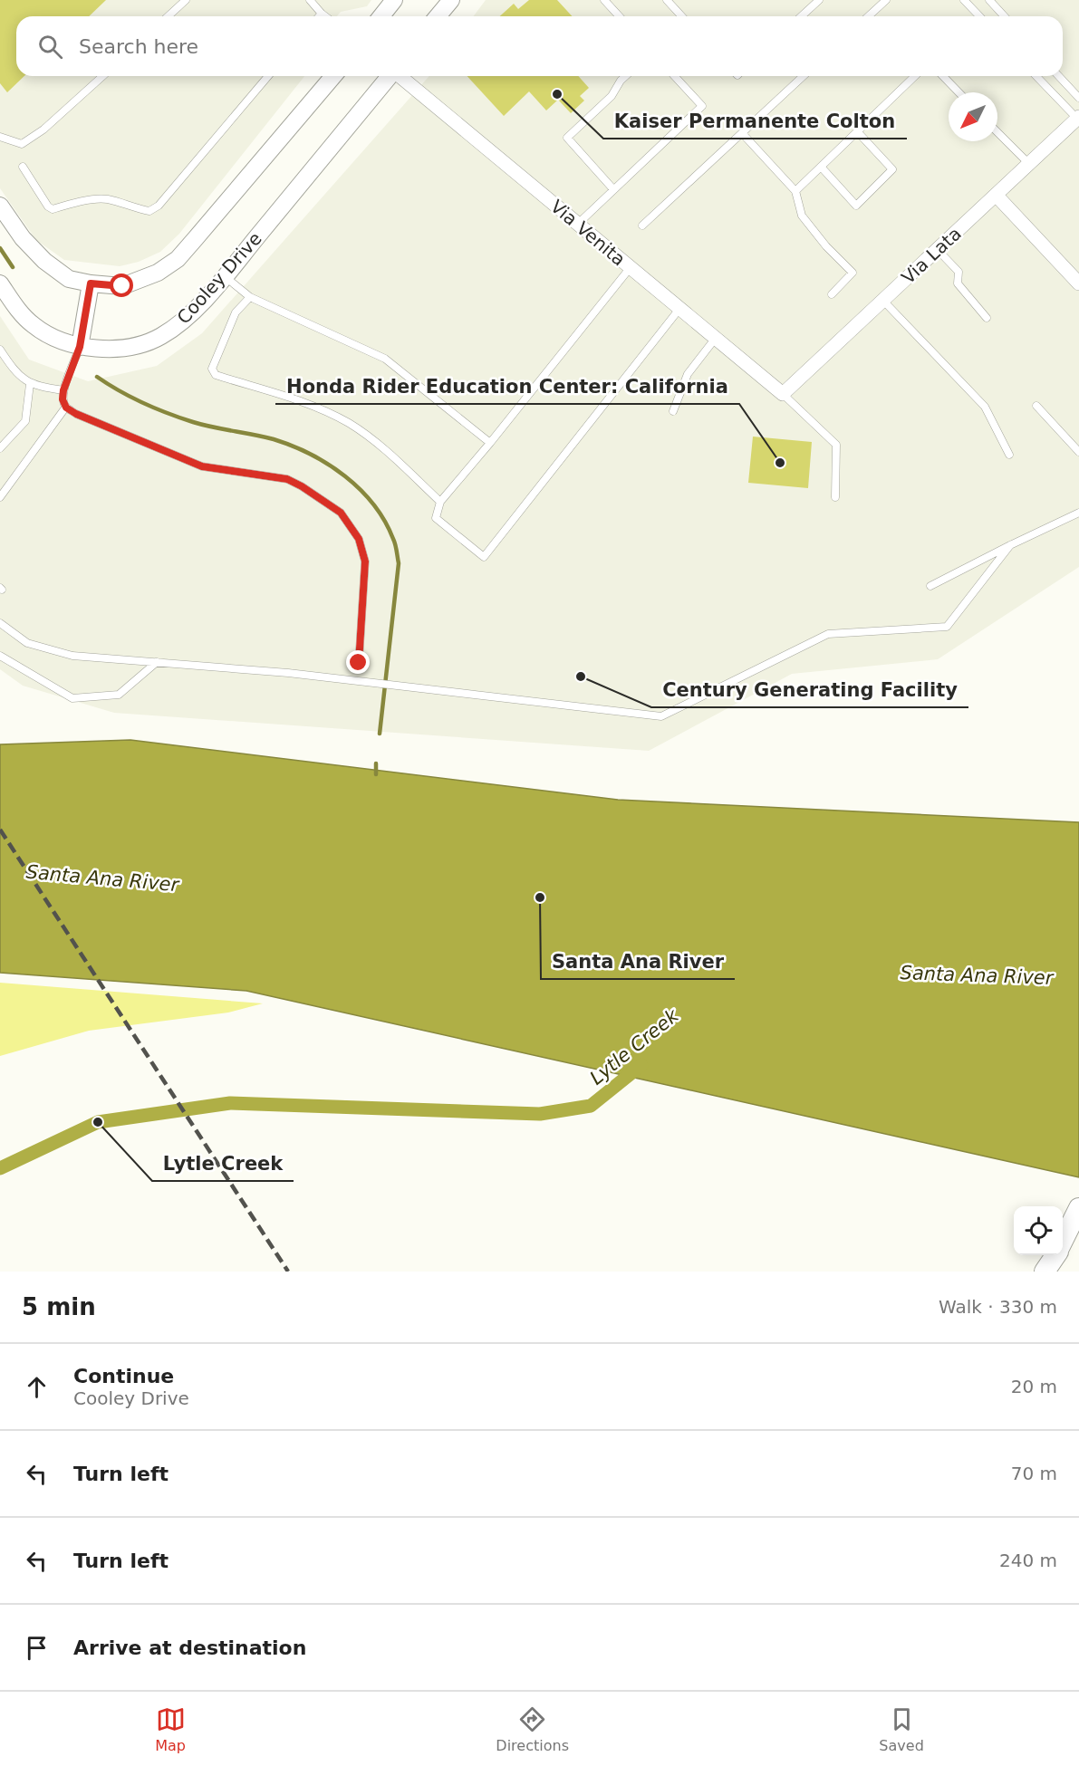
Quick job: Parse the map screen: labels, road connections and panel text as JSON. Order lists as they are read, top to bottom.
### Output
{
  "streets": {
    "street": ["Via Venita", "Via Lata", "Cooley Drive"]
  },
  "crossings": [
    ["Via Venita", "Via Lata"]
  ],
  "water": ["Santa Ana River", "Lytle Creek"],
  "places": [
    "Kaiser Permanente Colton",
    "Honda Rider Education Center: California",
    "Century Generating Facility",
    "Santa Ana River",
    "Lytle Creek"
  ],
  "north": "bottom left",
  "page": {
    "search": "Search here",
    "heading": ["5 min", "Walk · 330 m"],
    "list": [
      ["Continue", "Cooley Drive", "20 m"],
      ["Turn left", "70 m"],
      ["Turn left", "240 m"],
      "Arrive at destination"
    ],
    "nav": ["Map", "Directions", "Saved"]
  }
}
